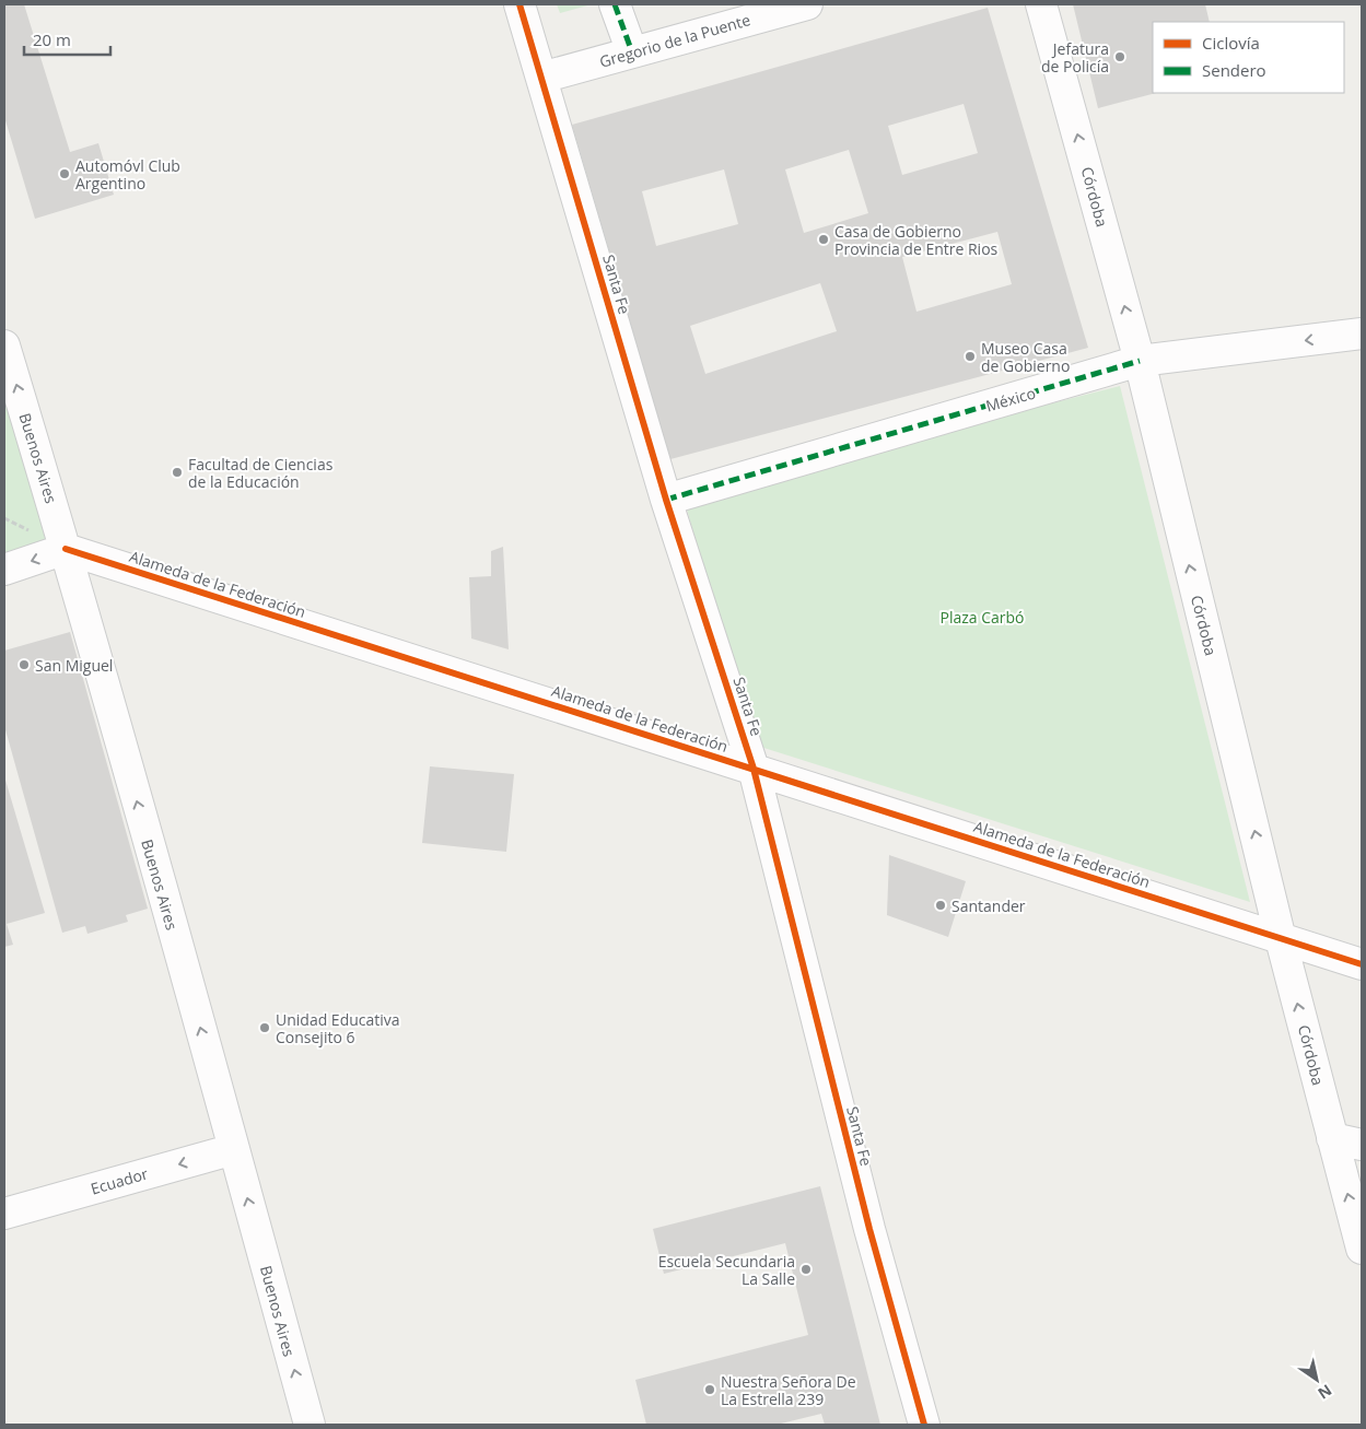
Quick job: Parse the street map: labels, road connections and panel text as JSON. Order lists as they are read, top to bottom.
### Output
{
  "streets": {
    "street": [
      "Gregorio de la Puente",
      "Córdoba",
      "Santa Fe",
      "México",
      "Buenos Aires",
      "Alameda de la Federación",
      "Ecuador"
    ]
  },
  "crossings": [
    ["Gregorio de la Puente", "Santa Fe"],
    ["Córdoba", "México"],
    ["Córdoba", "Alameda de la Federación"],
    ["Santa Fe", "México"],
    ["Santa Fe", "Alameda de la Federación"],
    ["Buenos Aires", "Alameda de la Federación"],
    ["Buenos Aires", "Ecuador"]
  ],
  "one_way": ["Córdoba", "Buenos Aires", "Ecuador"],
  "parks": ["Plaza Carbó"],
  "places": [
    "Jefatura de Policía",
    "Automóvl Club Argentino",
    "Casa de Gobierno Provincia de Entre Rios",
    "Museo Casa de Gobierno",
    "Facultad de Ciencias de la Educación",
    "San Miguel",
    "Santander",
    "Unidad Educativa Consejito 6",
    "Escuela Secundaria La Salle",
    "Nuestra Señora De La Estrella 239"
  ],
  "legend": ["Ciclovía", "Sendero"],
  "scale_bar": "20 m",
  "north": "bottom right"
}
